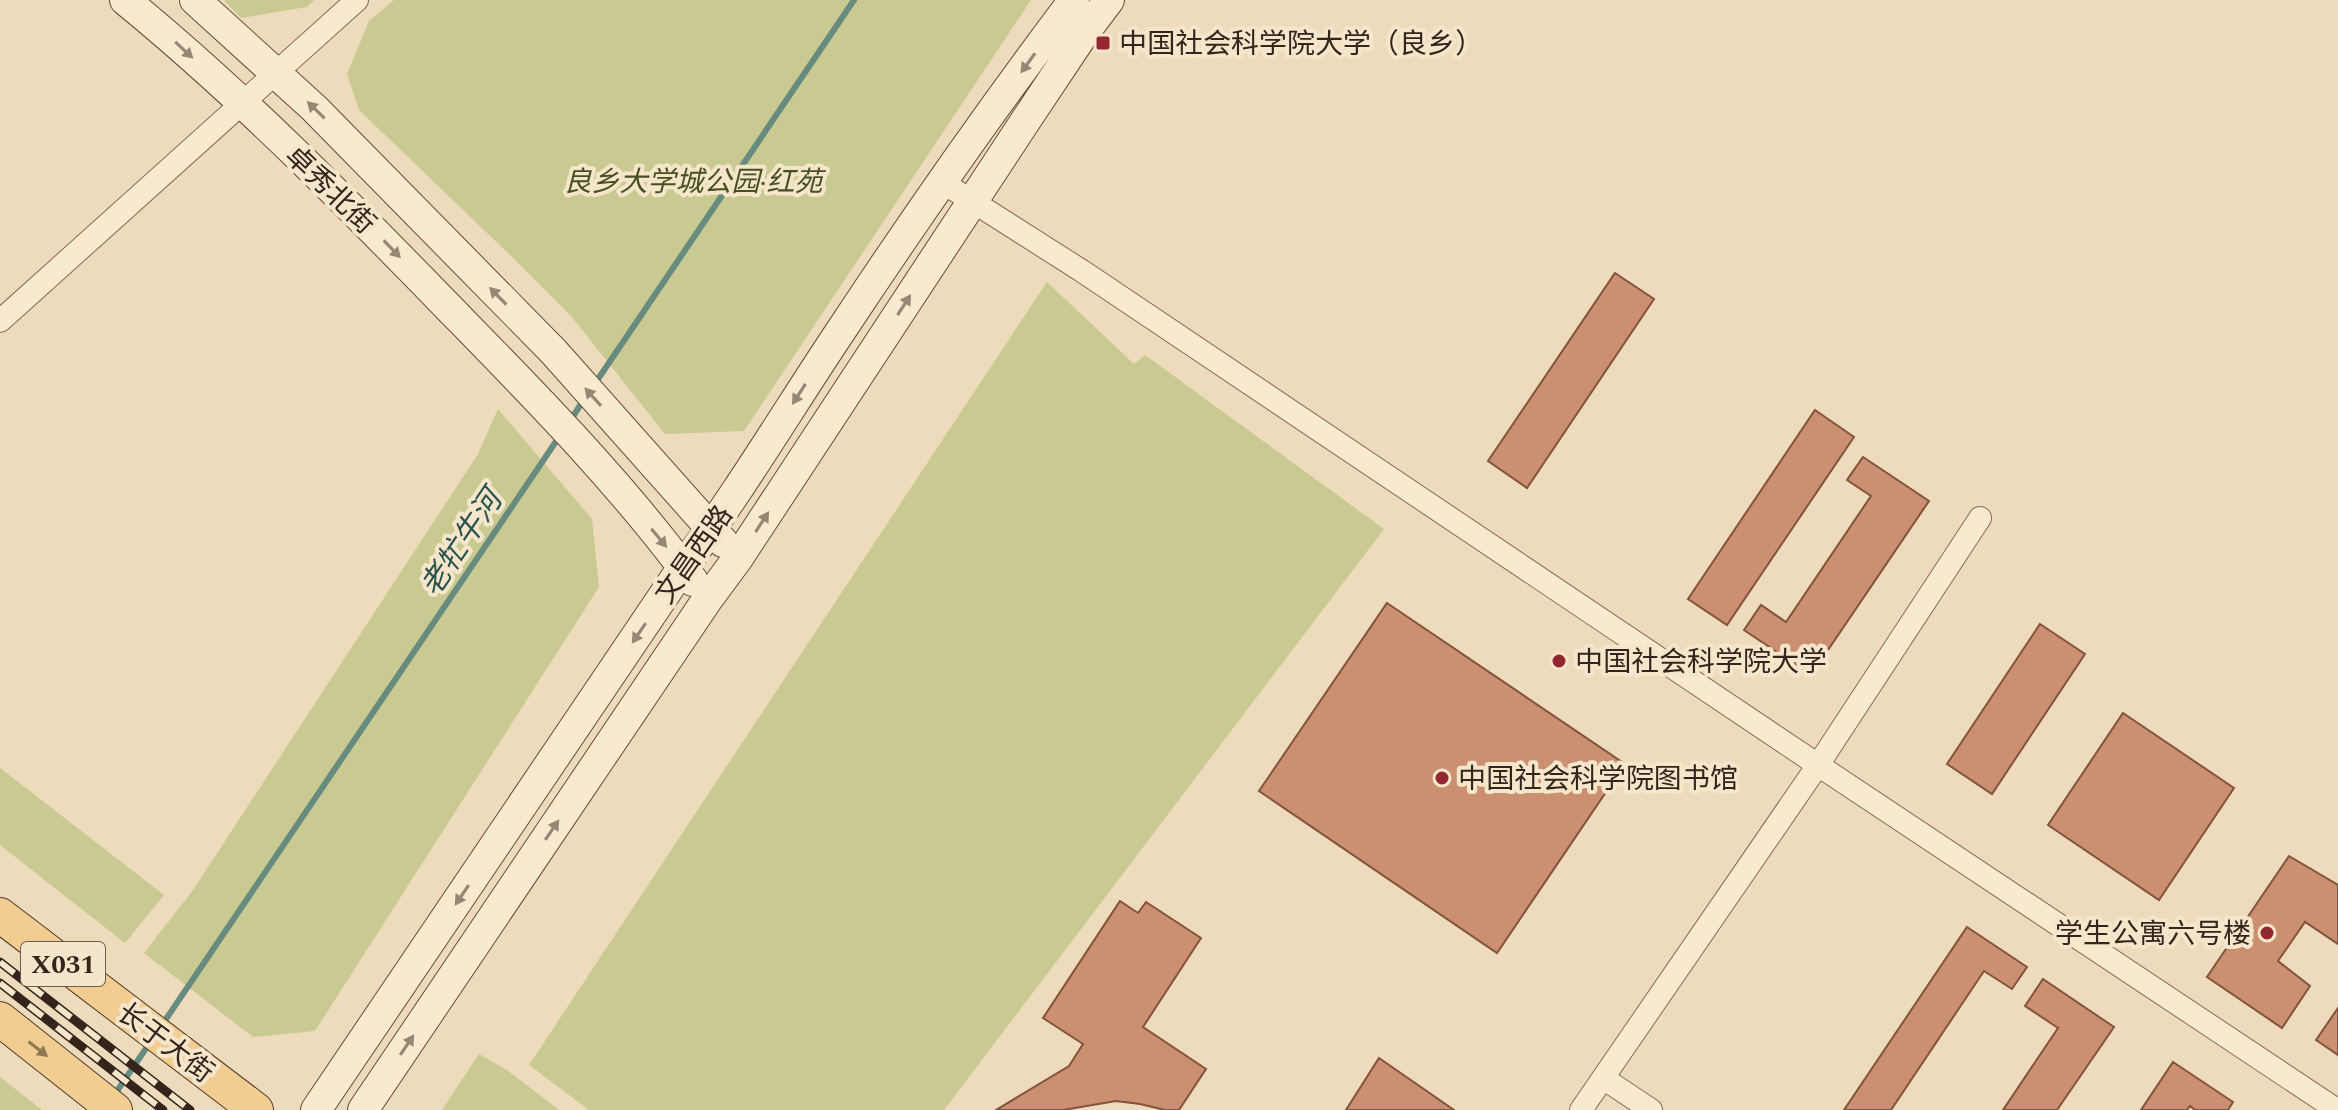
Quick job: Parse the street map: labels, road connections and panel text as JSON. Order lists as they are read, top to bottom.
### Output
{
  "streets": {
    "main road": [
      "卓秀北街",
      "文昌西路",
      "X031",
      "长于大街"
    ]
  },
  "crossings": [
    ["卓秀北街", "文昌西路"]
  ],
  "water": ["老牤牛河"],
  "parks": ["良乡大学城公园·红苑"],
  "places": {
    "transit": ["中国社会科学院大学（良乡）"],
    "other": ["中国社会科学院大学", "中国社会科学院图书馆", "学生公寓六号楼"]
  }
}
